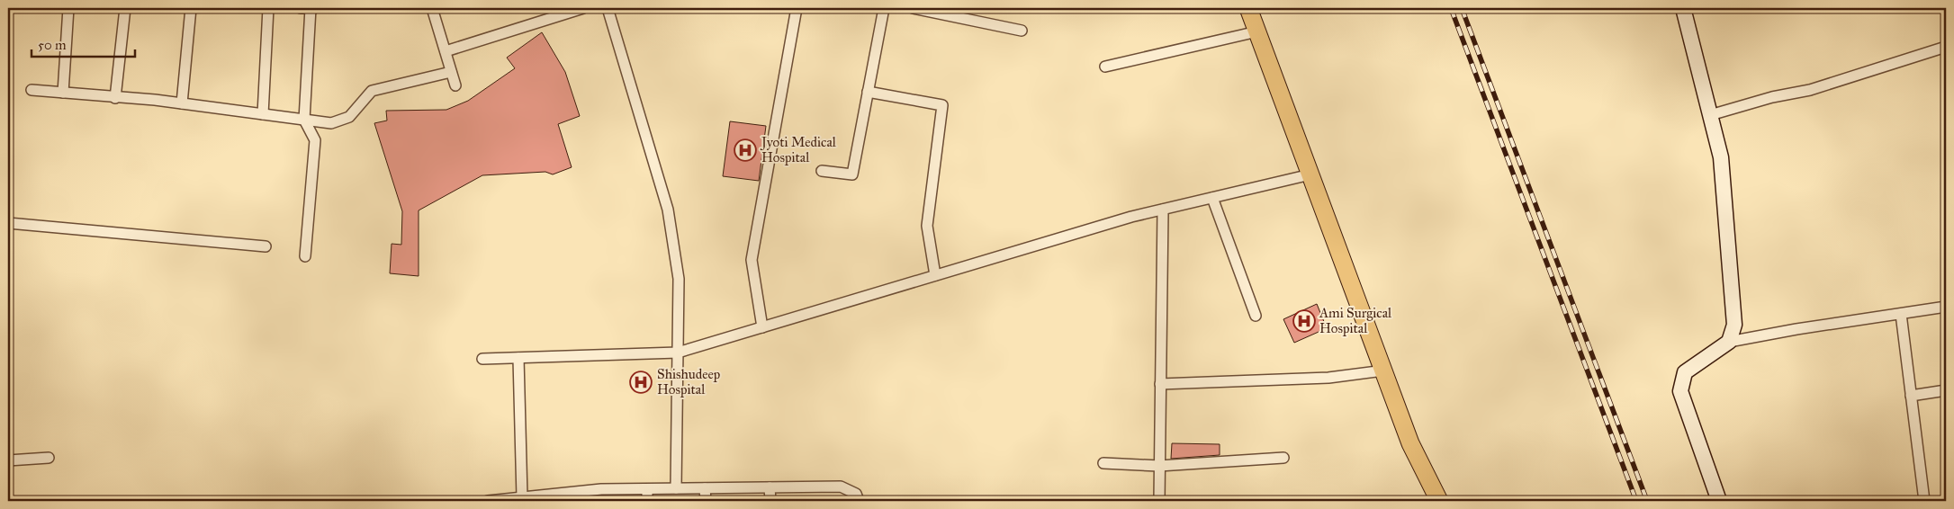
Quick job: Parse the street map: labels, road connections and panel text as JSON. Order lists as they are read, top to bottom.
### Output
{
  "places": {
    "hospital": ["Jyoti Medical Hospital", "Ami Surgical Hospital", "Shishudeep Hospital"]
  },
  "scale_bar": "50 m"
}
